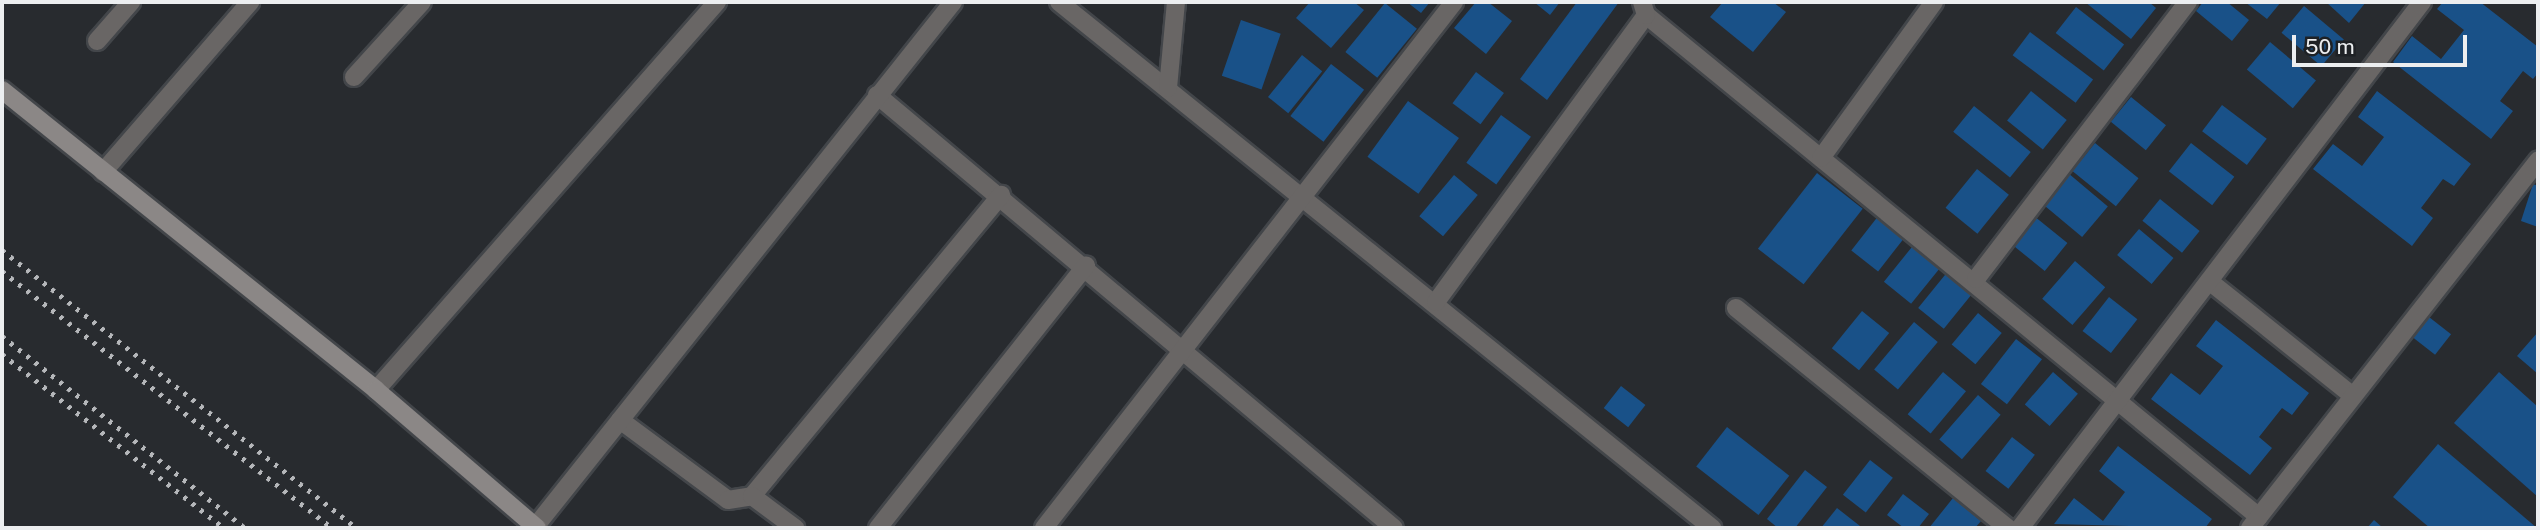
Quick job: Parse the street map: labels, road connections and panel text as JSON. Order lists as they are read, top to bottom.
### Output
{
  "scale_bar": "50 m"
}
